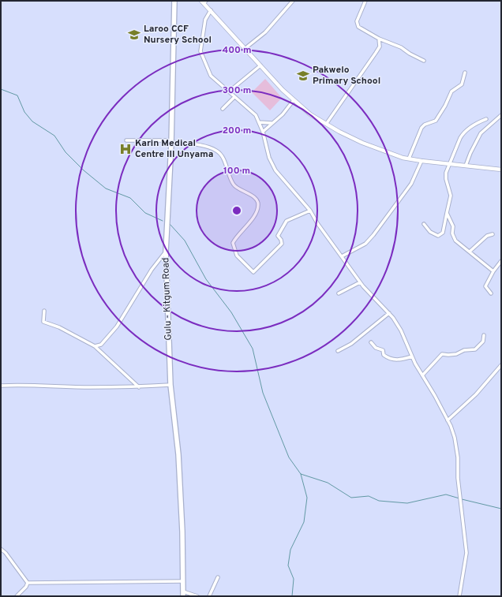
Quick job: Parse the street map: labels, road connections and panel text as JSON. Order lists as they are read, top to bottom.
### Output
{
  "streets": {
    "main road": ["Gulu - Kitgum Road"]
  },
  "places": {
    "school or university": ["Laroo CCF Nursery School", "Pakwelo Primary School"],
    "hospital": ["Karin Medical Centre III Unyama"]
  },
  "rings": [
    "400 m",
    "300 m",
    "200 m",
    "100 m"
  ]
}
